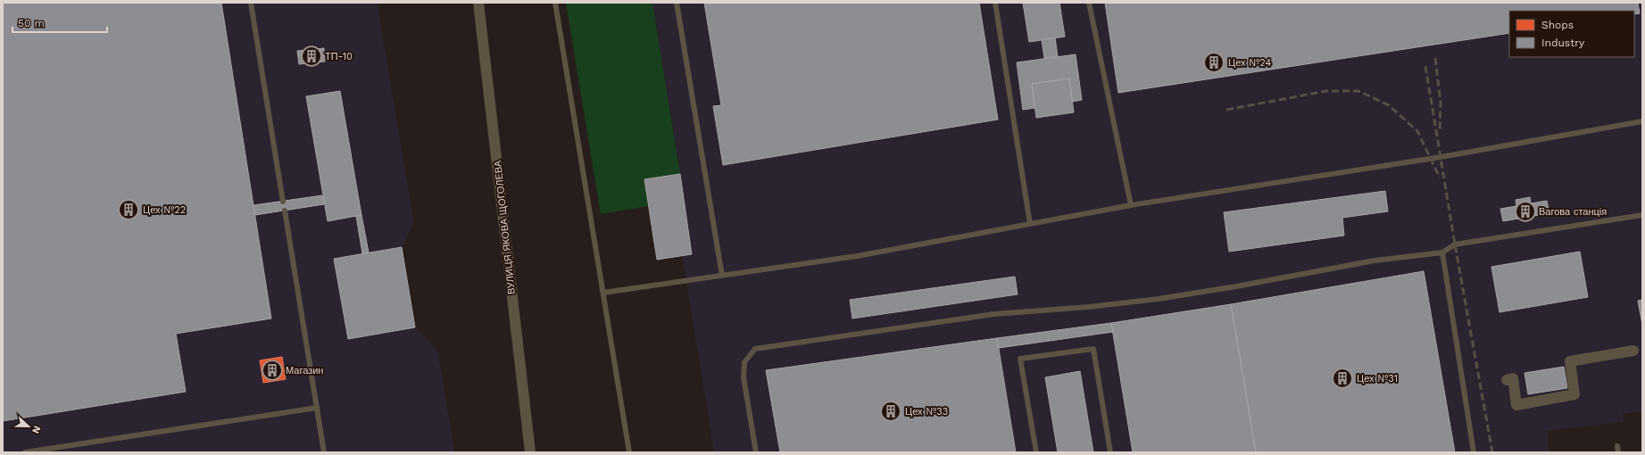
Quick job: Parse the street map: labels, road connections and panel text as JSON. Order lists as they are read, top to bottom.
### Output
{
  "streets": {
    "street": ["ВУЛИЦЯ ЯКОВА ЩОГОЛЕВА"]
  },
  "places": {
    "building": [
      "ТП-10",
      "Цех №24",
      "Цех №22",
      "Вагова станція",
      "Магазин",
      "Цех №31",
      "Цех №33"
    ]
  },
  "legend": ["Shops", "Industry"],
  "scale_bar": "50 m",
  "north": "right"
}
